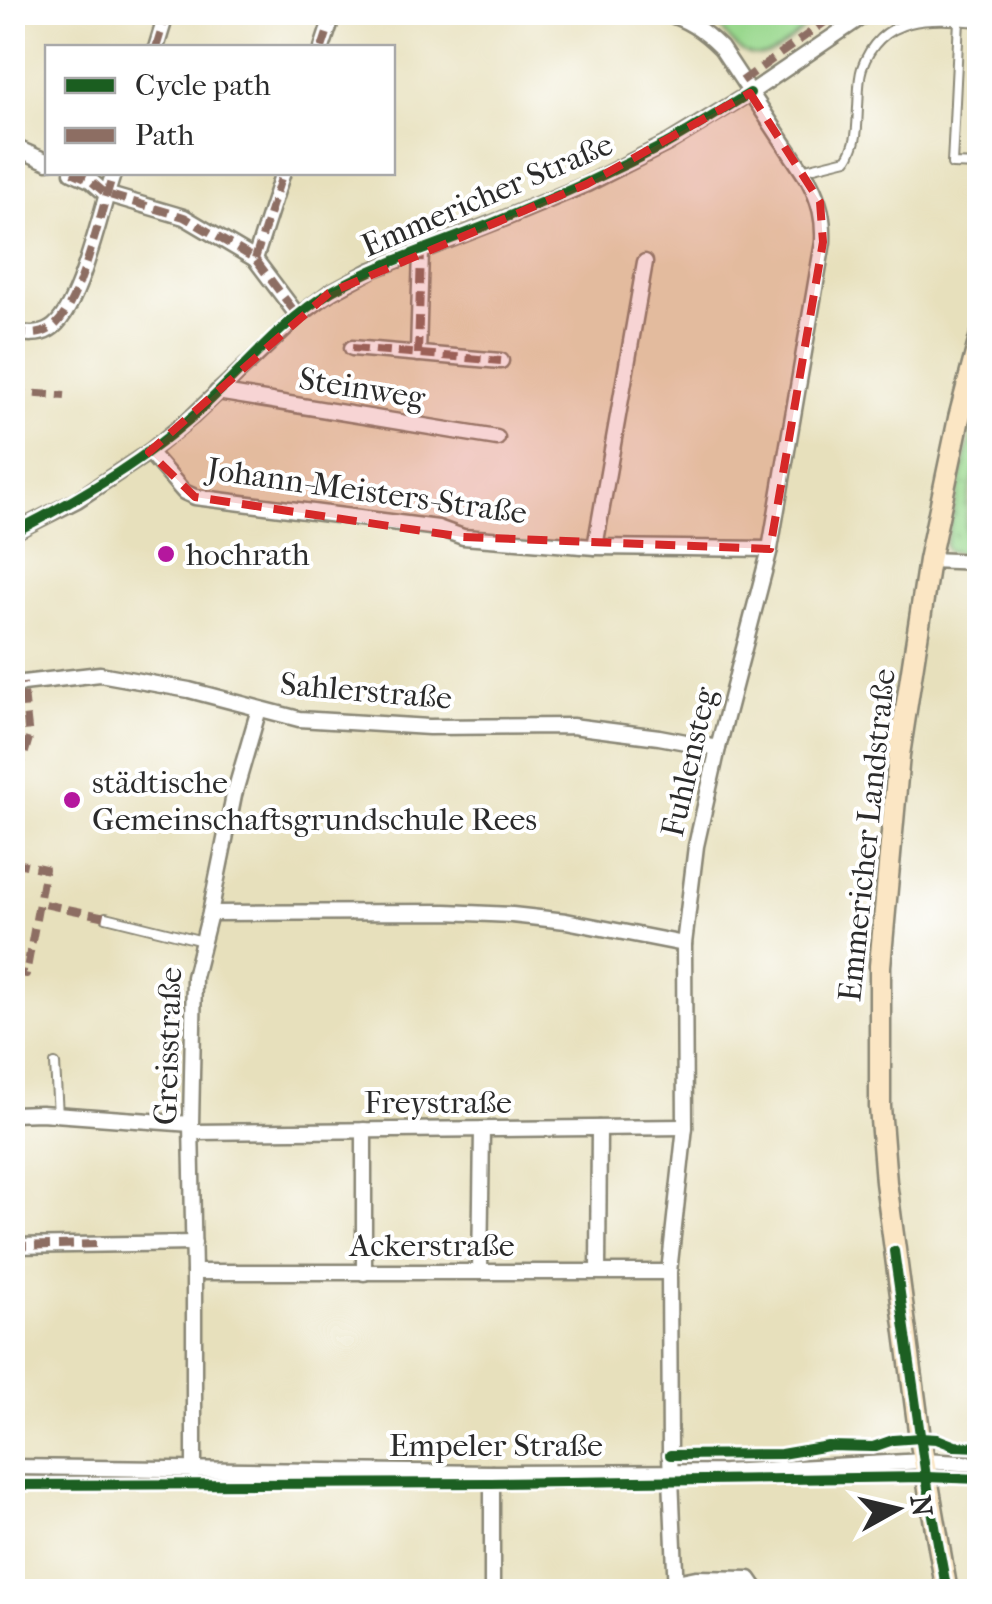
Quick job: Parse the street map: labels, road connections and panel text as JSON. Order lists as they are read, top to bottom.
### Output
{
  "streets": {
    "main road": ["Emmericher Landstraße"],
    "street": [
      "Emmericher Straße",
      "Steinweg",
      "Johann-Meisters-Straße",
      "Sahlerstraße",
      "Fuhlensteg",
      "Greisstraße",
      "Freystraße",
      "Ackerstraße",
      "Empeler Straße"
    ]
  },
  "crossings": [
    ["Emmericher Straße", "Steinweg"],
    ["Emmericher Straße", "Johann-Meisters-Straße"],
    ["Emmericher Straße", "Fuhlensteg"],
    ["Johann-Meisters-Straße", "Fuhlensteg"],
    ["Sahlerstraße", "Fuhlensteg"],
    ["Sahlerstraße", "Greisstraße"],
    ["Fuhlensteg", "Freystraße"],
    ["Fuhlensteg", "Ackerstraße"],
    ["Fuhlensteg", "Empeler Straße"],
    ["Emmericher Landstraße", "Empeler Straße"],
    ["Greisstraße", "Freystraße"],
    ["Greisstraße", "Ackerstraße"],
    ["Greisstraße", "Empeler Straße"]
  ],
  "places": ["hochrath", "städtische Gemeinschaftsgrundschule Rees"],
  "legend": ["Cycle path", "Path"],
  "north": "right"
}
